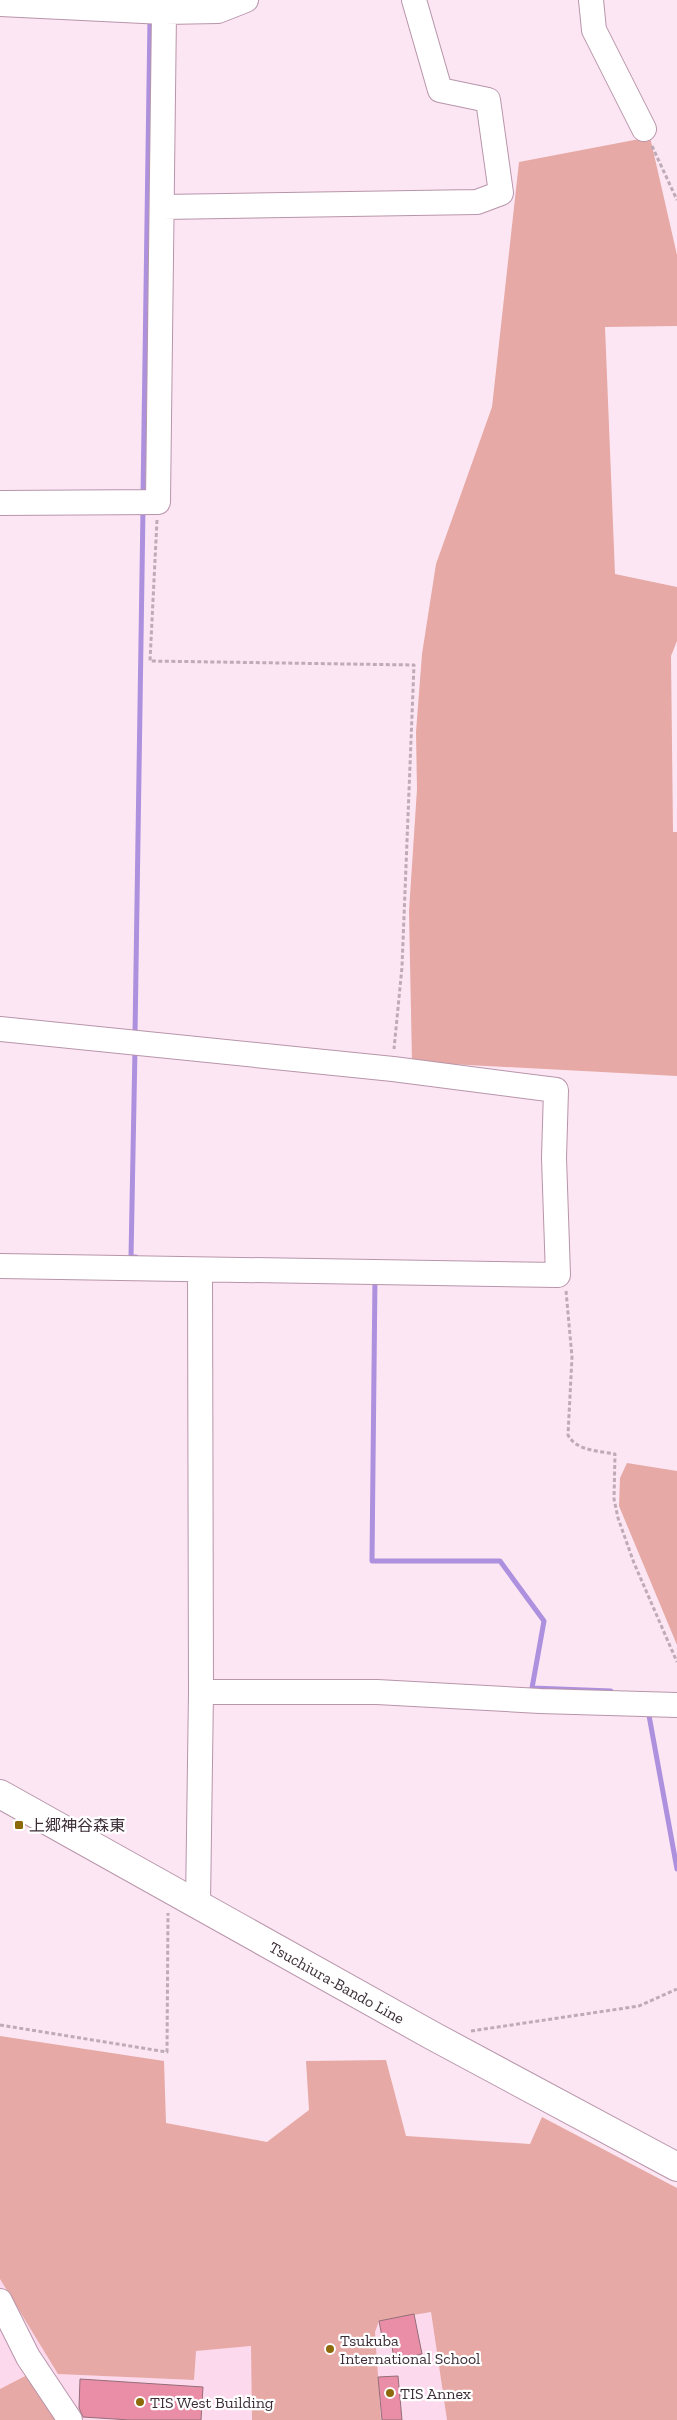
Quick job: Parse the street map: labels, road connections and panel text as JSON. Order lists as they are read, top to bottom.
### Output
{
  "streets": {
    "main road": ["Tsuchiura-Bando Line"]
  },
  "places": {
    "transit": ["上郷神谷森東"],
    "other": ["Tsukuba International School", "TIS Annex", "TIS West Building"]
  }
}
